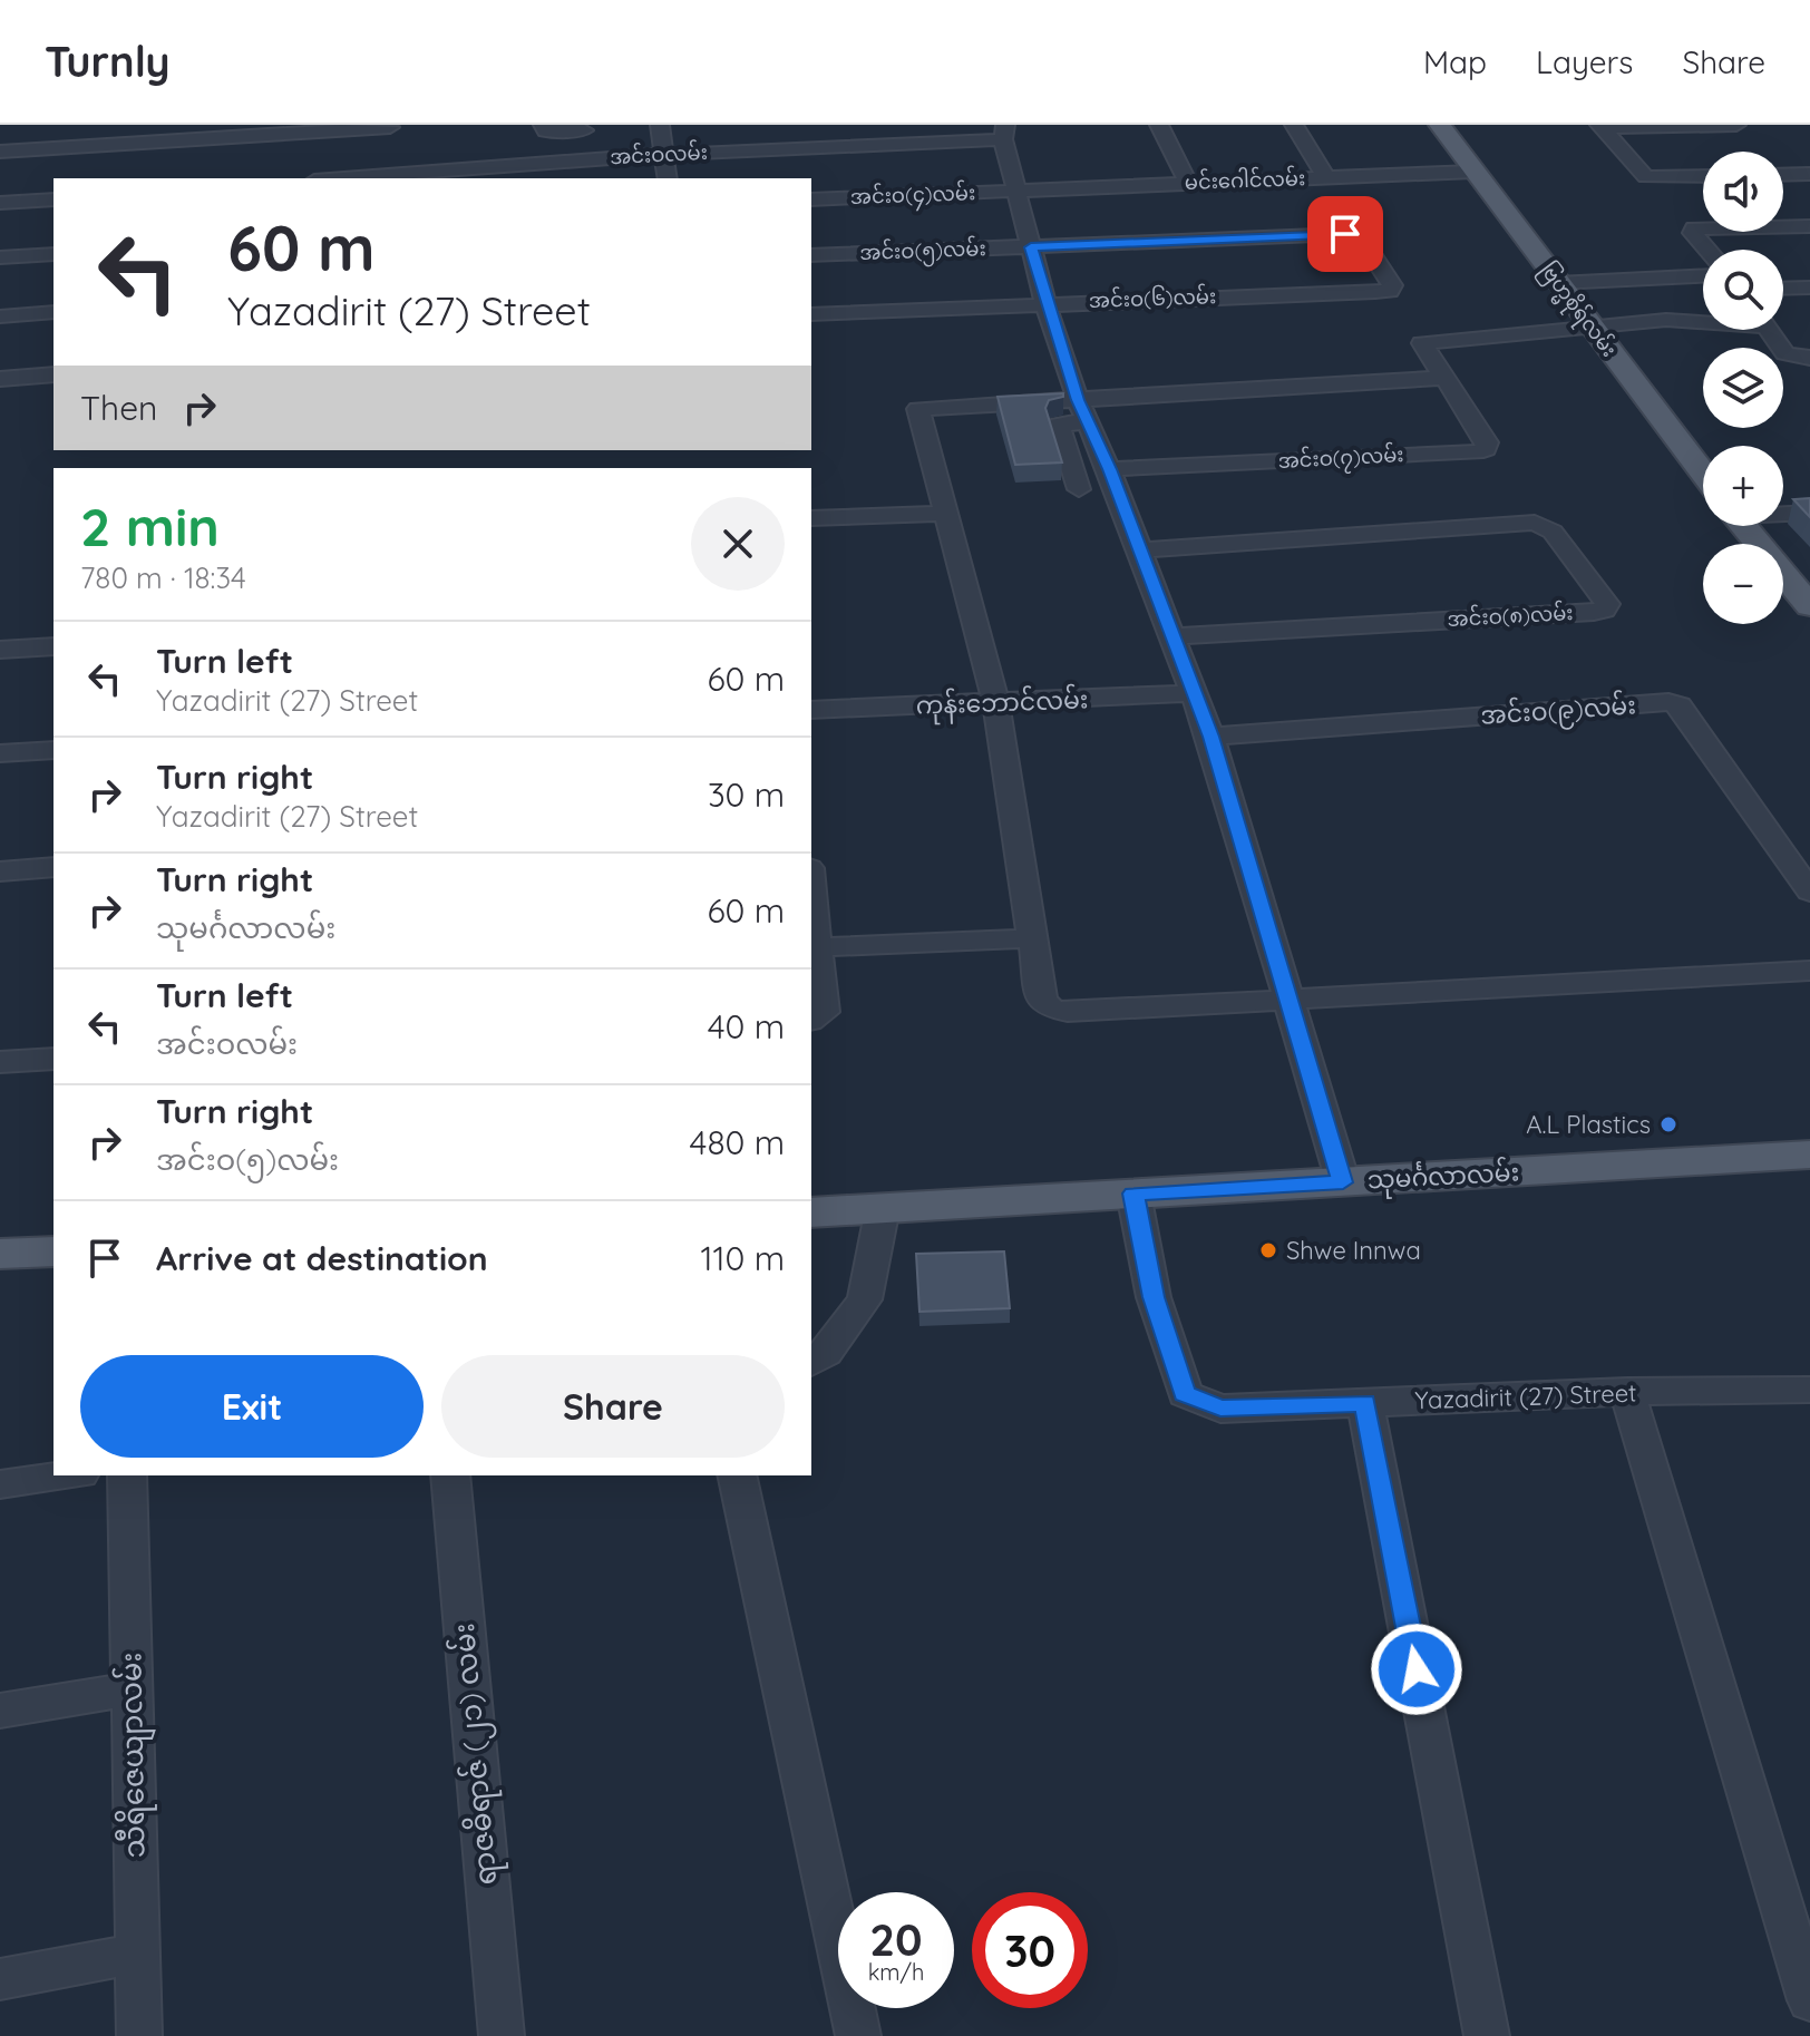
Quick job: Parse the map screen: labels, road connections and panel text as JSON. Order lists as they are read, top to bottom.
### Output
{
  "streets": {
    "main road": ["ဗြဟ္မစိုရ်လမ်း", "သုမင်္ဂလာလမ်း"],
    "street": [
      "အင်းဝလမ်း",
      "မင်းဂေါင်လမ်း",
      "အင်းဝ(၄)လမ်း",
      "အင်းဝ(၅)လမ်း",
      "အင်းဝ(၆)လမ်း",
      "အင်းဝ(၇)လမ်း",
      "အင်းဝ(၈)လမ်း",
      "ကုန်းဘောင်လမ်း",
      "အင်းဝ(၉)လမ်း",
      "Yazadirit (27) Street",
      "ရာဇဓိရာဇ် (၂၁) လမ်း",
      "သီရိဇေယျာလမ်း"
    ]
  },
  "crossings": [
    ["အင်းဝလမ်း", "မင်းဂေါင်လမ်း"],
    ["အင်းဝလမ်း", "အင်းဝ(၄)လမ်း"],
    ["အင်းဝလမ်း", "အင်းဝ(၅)လမ်း"],
    ["အင်းဝလမ်း", "အင်းဝ(၆)လမ်း"],
    ["အင်းဝလမ်း", "အင်းဝ(၇)လမ်း"],
    ["အင်းဝလမ်း", "အင်းဝ(၈)လမ်း"],
    ["အင်းဝလမ်း", "ကုန်းဘောင်လမ်း"],
    ["အင်းဝလမ်း", "အင်းဝ(၉)လမ်း"],
    ["အင်းဝလမ်း", "သုမင်္ဂလာလမ်း"],
    ["မင်းဂေါင်လမ်း", "အင်းဝ(၄)လမ်း"],
    ["မင်းဂေါင်လမ်း", "ဗြဟ္မစိုရ်လမ်း"],
    ["အင်းဝ(၅)လမ်း", "အင်းဝ(၆)လမ်း"],
    ["ဗြဟ္မစိုရ်လမ်း", "အင်းဝ(၇)လမ်း"],
    ["သုမင်္ဂလာလမ်း", "Yazadirit (27) Street"]
  ],
  "places": ["A.L Plastics", "Shwe Innwa"],
  "page": {
    "header": "Turnly",
    "nav": ["Map", "Layers", "Share"],
    "map_buttons": ["+", "−"],
    "turn": ["60 m", "Yazadirit (27) Street"],
    "then": "Then",
    "heading": ["2 min", "780 m · 18:34"],
    "list": [
      {
        "name": "Turn left",
        "note": "Yazadirit (27) Street",
        "value": "60 m"
      },
      {
        "name": "Turn right",
        "note": "Yazadirit (27) Street",
        "value": "30 m"
      },
      {
        "name": "Turn right",
        "note": "သုမင်္ဂလာလမ်း",
        "value": "60 m"
      },
      {
        "name": "Turn left",
        "note": "အင်းဝလမ်း",
        "value": "40 m"
      },
      {
        "name": "Turn right",
        "note": "အင်းဝ(၅)လမ်း",
        "value": "480 m"
      },
      {
        "name": "Arrive at destination",
        "value": "110 m"
      }
    ],
    "buttons": ["Exit", "Share"],
    "speed": "20 km/h",
    "limit": "30"
  }
}
